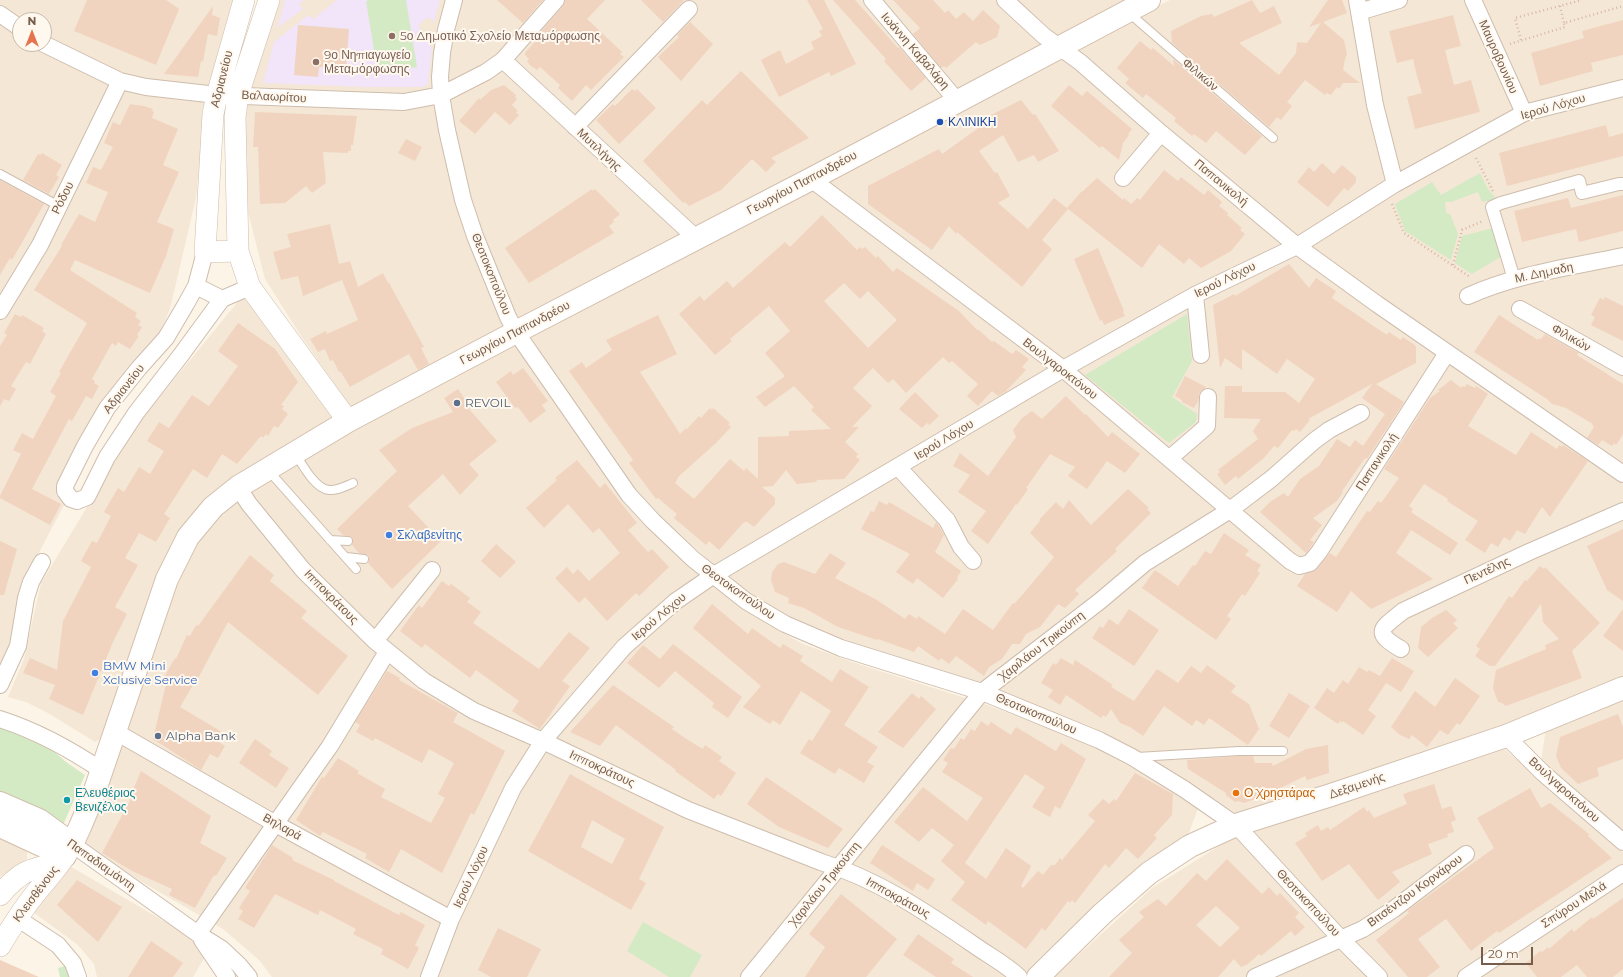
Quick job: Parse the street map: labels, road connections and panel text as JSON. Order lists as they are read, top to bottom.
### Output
{
  "streets": {
    "main road": ["Γεωργίου Παπανδρέου", "Δεξαμενής", "Παπαδιαμάντη"],
    "street": [
      "Ιωάννη Καβαλάρη",
      "Μαυροβουνίου",
      "Φιλικών",
      "Αδριανείου",
      "Βαλαωρίτου",
      "Ιερού Λόχου",
      "Μυτιλήνης",
      "Παπανικολή",
      "Ρόδου",
      "Μ. Δημαδη",
      "Θεοτοκοπούλου",
      "Βουλγαροκτόνου",
      "Πεντέλης",
      "Ιπποκράτους",
      "Χαριλάου Τρικούπη",
      "Βηλαρά",
      "Βιτσέντζου Κορνάρου",
      "Κλεισθένους",
      "Σπύρου Μελά"
    ]
  },
  "crossings": [
    ["Ιωάννη Καβαλάρη", "Γεωργίου Παπανδρέου"],
    ["Μαυροβουνίου", "Ιερού Λόχου"],
    ["Φιλικών", "Γεωργίου Παπανδρέου"],
    ["Αδριανείου", "Βαλαωρίτου"],
    ["Αδριανείου", "Γεωργίου Παπανδρέου"],
    ["Βαλαωρίτου", "Μυτιλήνης"],
    ["Βαλαωρίτου", "Ρόδου"],
    ["Βαλαωρίτου", "Θεοτοκοπούλου"],
    ["Ιερού Λόχου", "Παπανικολή"],
    ["Ιερού Λόχου", "Θεοτοκοπούλου"],
    ["Ιερού Λόχου", "Βουλγαροκτόνου"],
    ["Ιερού Λόχου", "Ιπποκράτους"],
    ["Ιερού Λόχου", "Βηλαρά"],
    ["Μυτιλήνης", "Γεωργίου Παπανδρέου"],
    ["Γεωργίου Παπανδρέου", "Παπανικολή"],
    ["Γεωργίου Παπανδρέου", "Θεοτοκοπούλου"],
    ["Γεωργίου Παπανδρέου", "Βουλγαροκτόνου"],
    ["Γεωργίου Παπανδρέου", "Ιπποκράτους"],
    ["Γεωργίου Παπανδρέου", "Βηλαρά"],
    ["Γεωργίου Παπανδρέου", "Παπαδιαμάντη"],
    ["Γεωργίου Παπανδρέου", "Κλεισθένους"],
    ["Παπανικολή", "Βουλγαροκτόνου"],
    ["Θεοτοκοπούλου", "Χαριλάου Τρικούπη"],
    ["Θεοτοκοπούλου", "Δεξαμενής"],
    ["Θεοτοκοπούλου", "Βιτσέντζου Κορνάρου"],
    ["Βουλγαροκτόνου", "Χαριλάου Τρικούπη"],
    ["Βουλγαροκτόνου", "Δεξαμενής"],
    ["Ιπποκράτους", "Χαριλάου Τρικούπη"],
    ["Παπαδιαμάντη", "Κλεισθένους"]
  ],
  "places": [
    "5ο Δημοτικό Σχολείο Μεταμόρφωσης",
    "9ο Νηπιαγωγείο Μεταμόρφωσης",
    "ΚΛΙΝΙΚΗ",
    "REVOIL",
    "Σκλαβενίτης",
    "BMW Mini Xclusive Service",
    "Alpha Bank",
    "Ο Χρηστάρας",
    "Ελευθέριος Βενιζέλος"
  ],
  "scale_bar": "20 m",
  "north": "top"
}
